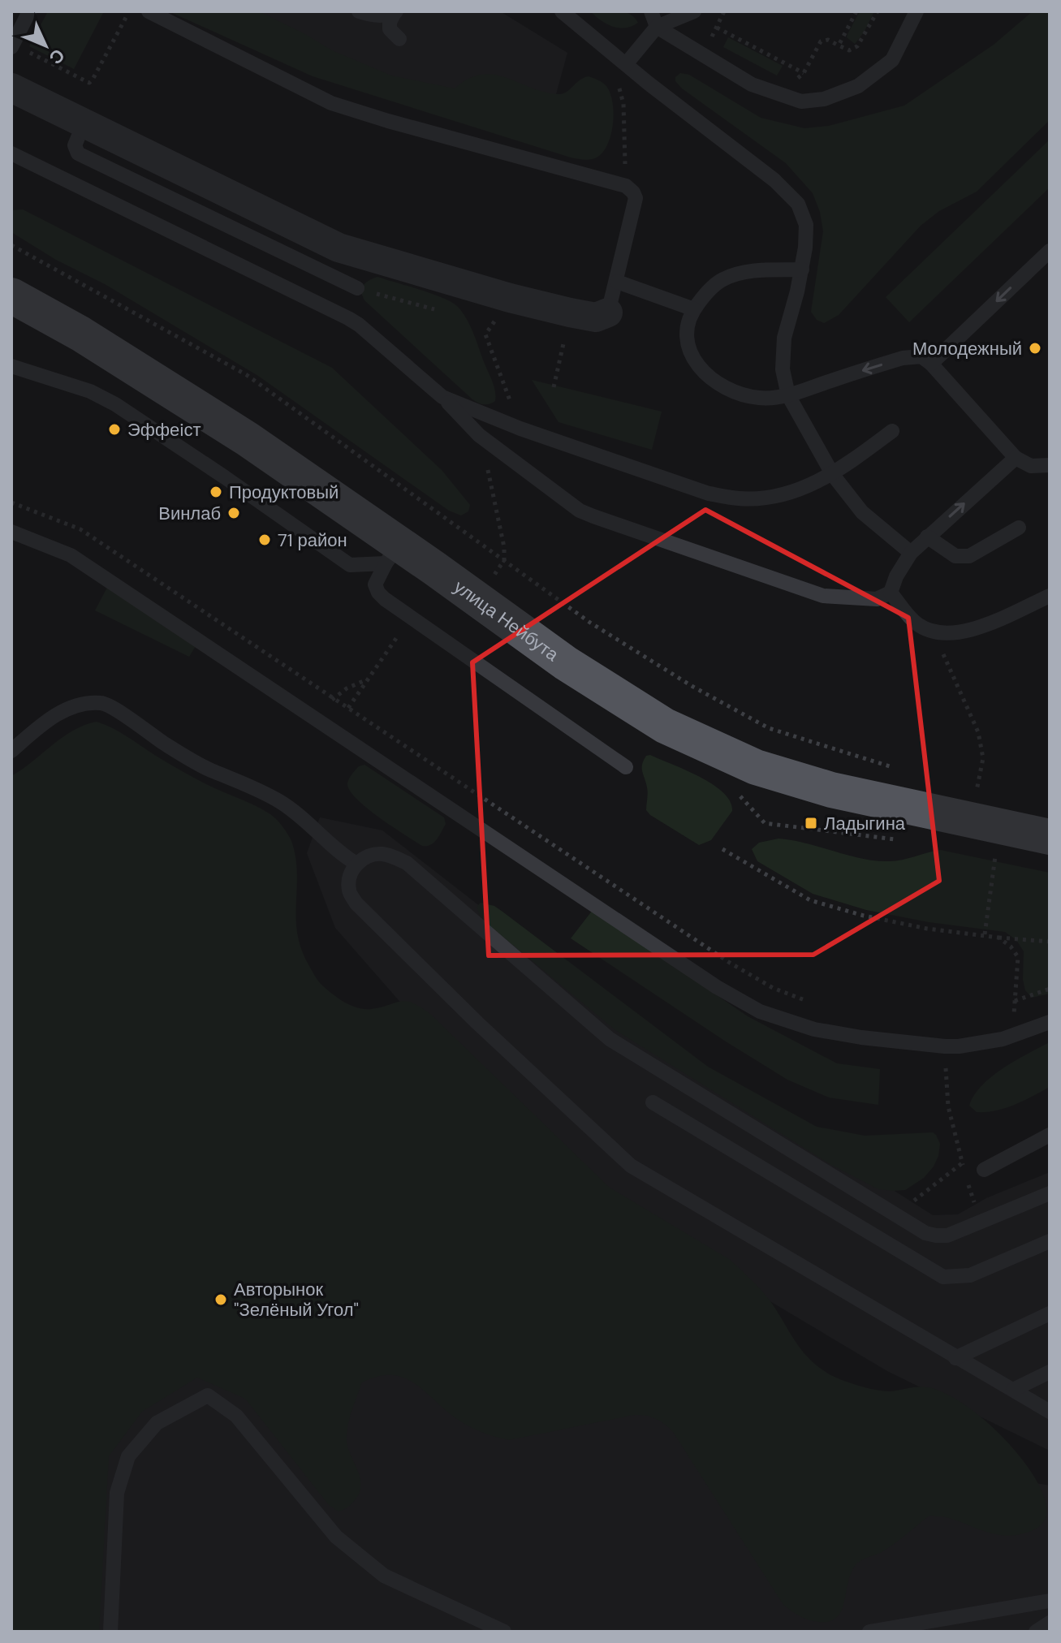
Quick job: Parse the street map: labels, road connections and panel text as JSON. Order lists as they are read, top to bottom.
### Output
{
  "streets": {
    "main road": ["улица Нейбута"]
  },
  "places": {
    "other": [
      "Молодежный",
      "Эффеiст",
      "Продуктовый",
      "Винлаб",
      "71 район",
      "Авторынок \"Зелёный Угол\""
    ],
    "transit": ["Ладыгина"]
  },
  "north": "bottom right"
}
